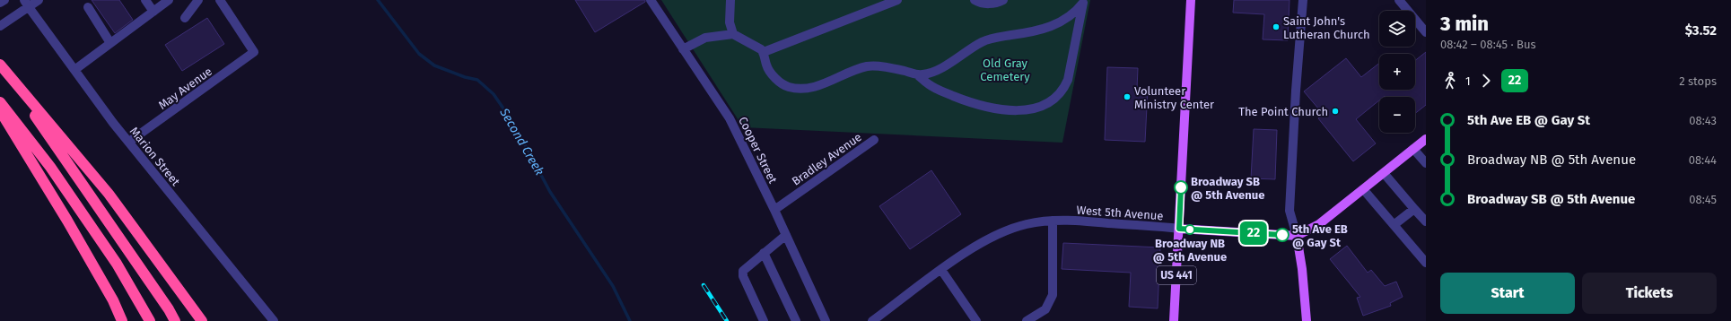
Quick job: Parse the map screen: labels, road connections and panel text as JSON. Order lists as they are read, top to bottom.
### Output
{
  "streets": {
    "main road": ["West 5th Avenue", "US 441"],
    "street": [
      "May Avenue",
      "Cooper Street",
      "Marion Street",
      "Bradley Avenue"
    ]
  },
  "crossings": [
    ["May Avenue", "Marion Street"],
    ["Cooper Street", "Bradley Avenue"],
    ["West 5th Avenue", "US 441"]
  ],
  "water": ["Second Creek"],
  "parks": ["Old Gray Cemetery"],
  "places": [
    "Saint John's Lutheran Church",
    "Volunteer Ministry Center",
    "The Point Church",
    "Broadway SB @ 5th Avenue",
    "Broadway NB @ 5th Avenue",
    "5th Ave EB @ Gay St"
  ],
  "lines": ["bus line 22"],
  "page": {
    "on_map": "22",
    "heading": ["3 min", "08:42 – 08:45 · Bus", "$3.52"],
    "map_buttons": ["+", "−"],
    "legs": ["1", "22", "2 stops"],
    "list": [
      {
        "name": "5th Ave EB @ Gay St",
        "value": "08:43"
      },
      {
        "name": "Broadway NB @ 5th Avenue",
        "value": "08:44"
      },
      {
        "name": "Broadway SB @ 5th Avenue",
        "value": "08:45"
      }
    ],
    "buttons": ["Start", "Tickets"]
  }
}
